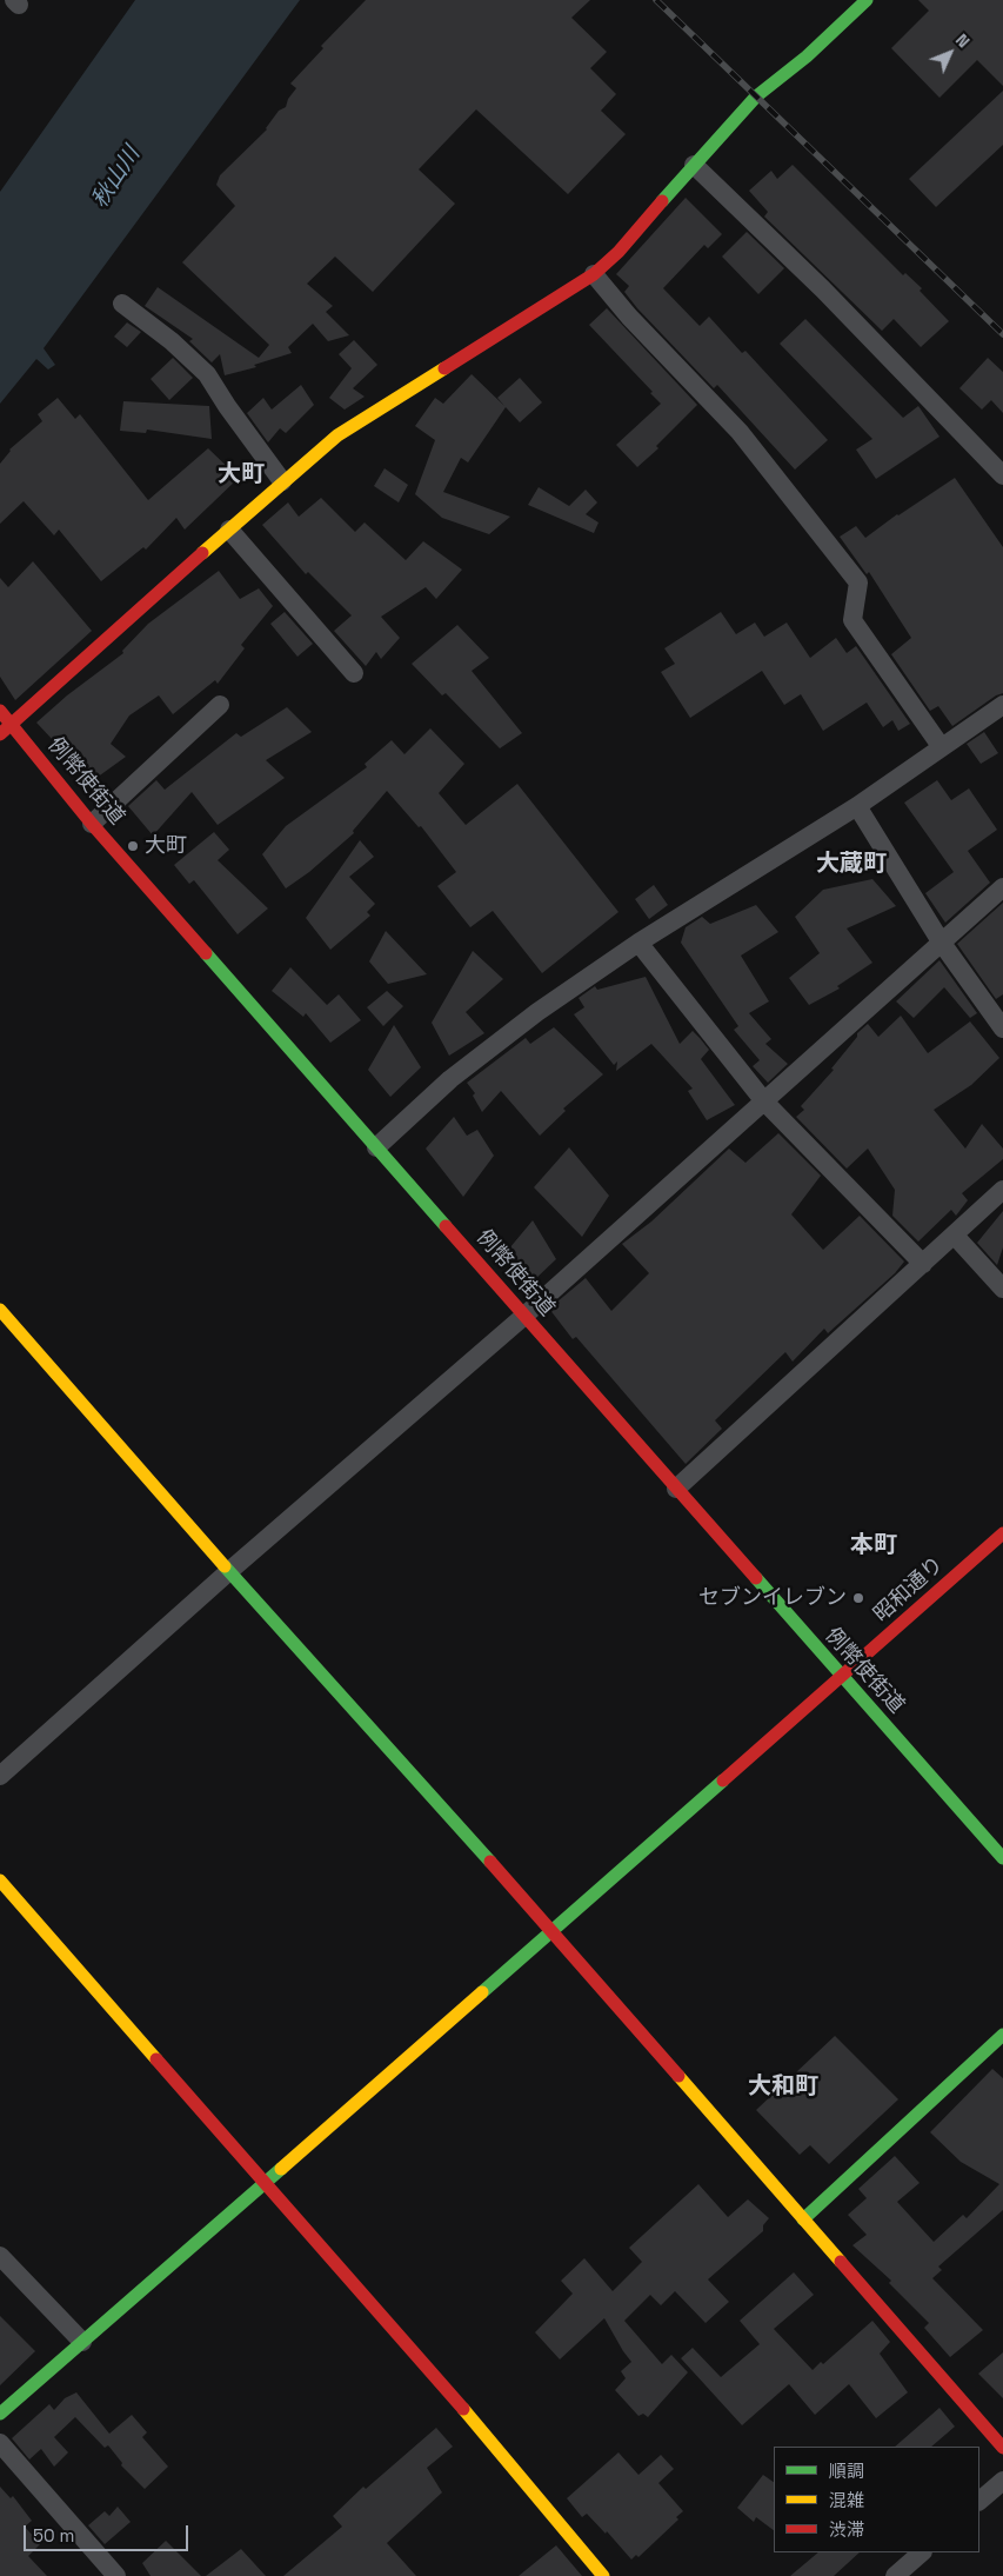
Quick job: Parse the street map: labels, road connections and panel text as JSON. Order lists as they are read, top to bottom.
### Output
{
  "streets": {
    "street": ["例幣使街道", "昭和通り"]
  },
  "crossings": [
    ["例幣使街道", "昭和通り"]
  ],
  "districts": [
    "大町",
    "大蔵町",
    "本町",
    "大和町"
  ],
  "water": ["秋山川"],
  "places": ["大町", "セブンイレブン"],
  "legend": ["順調", "混雑", "渋滞"],
  "scale_bar": "50 m",
  "north": "top right"
}
